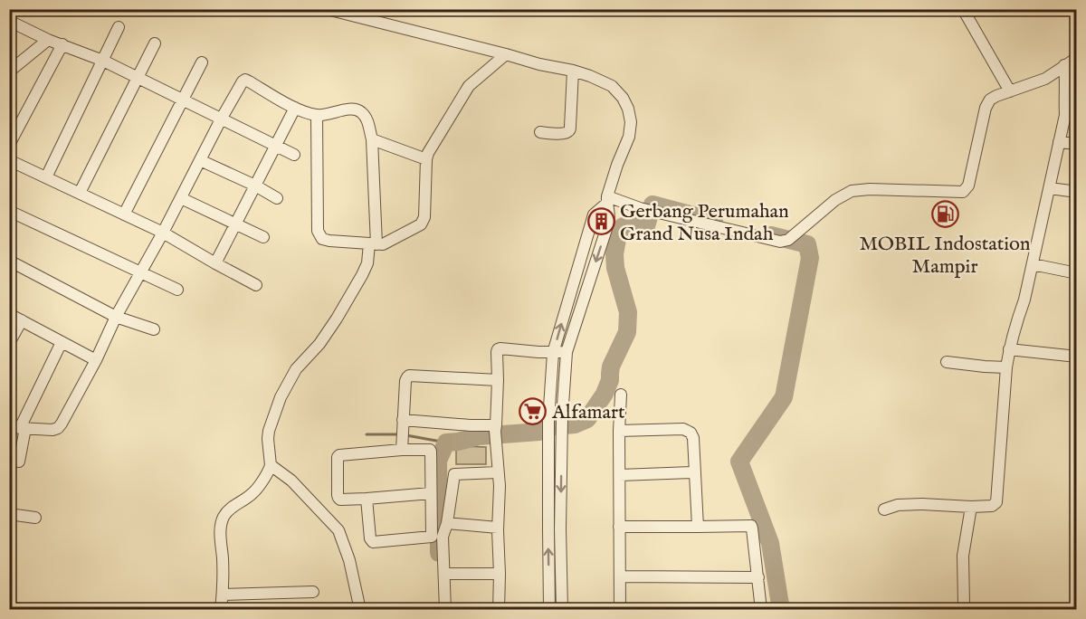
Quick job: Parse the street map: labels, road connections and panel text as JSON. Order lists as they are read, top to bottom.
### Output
{
  "places": {
    "fuel station": ["MOBIL Indostation Mampir"],
    "building": ["Gerbang Perumahan Grand Nusa Indah"],
    "supermarket": ["Alfamart"]
  }
}
